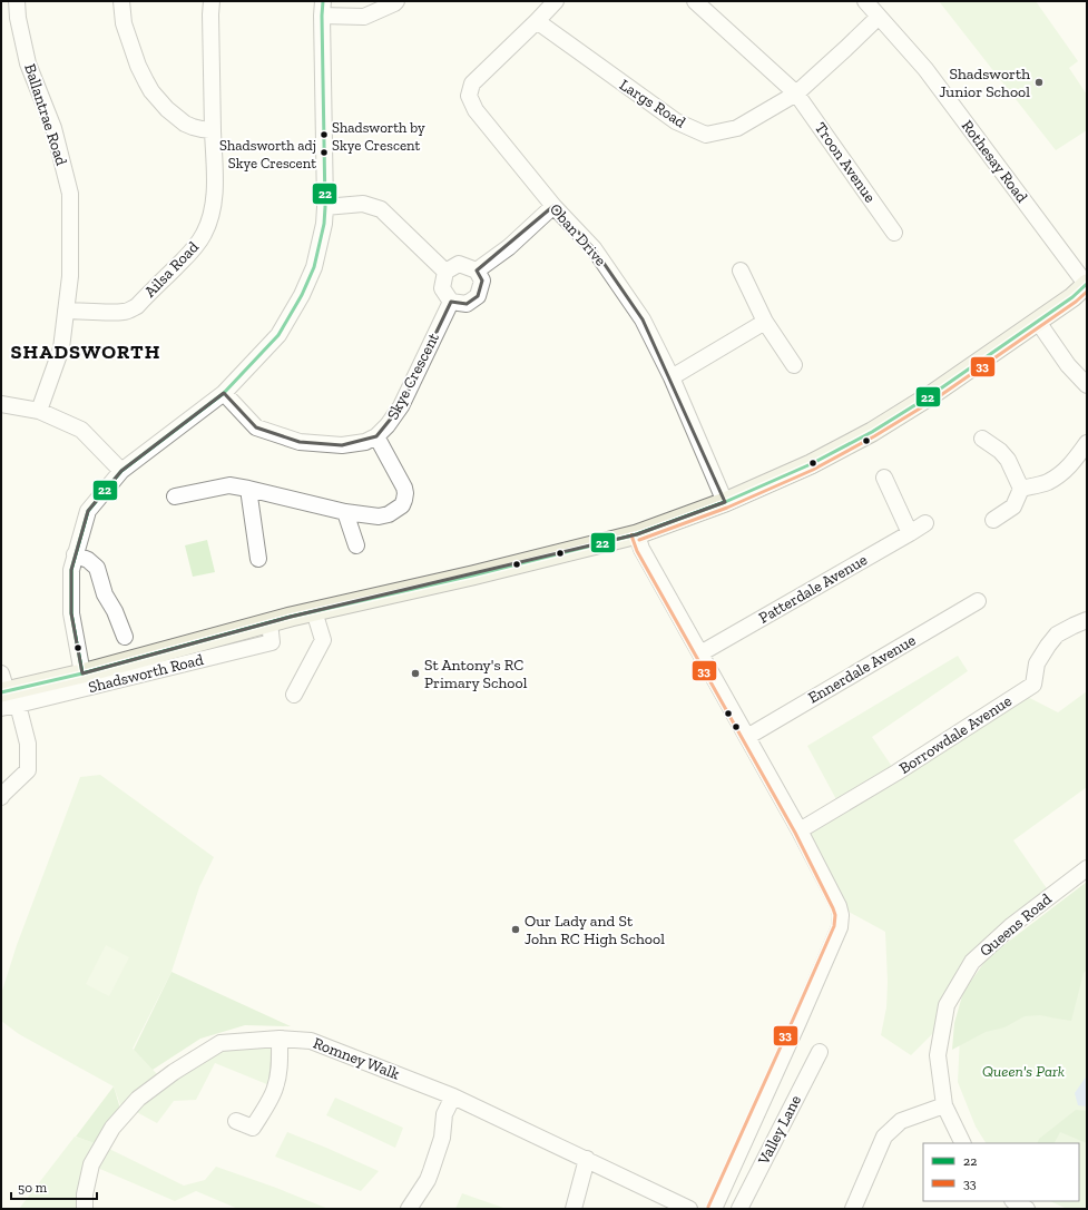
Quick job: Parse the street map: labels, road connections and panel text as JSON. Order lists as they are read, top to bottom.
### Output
{
  "streets": {
    "main road": ["Shadsworth Road"],
    "street": [
      "Largs Road",
      "Ballantrae Road",
      "Rothesay Road",
      "Troon Avenue",
      "Oban Drive",
      "Ailsa Road",
      "Skye Crescent",
      "Patterdale Avenue",
      "Ennerdale Avenue",
      "Borrowdale Avenue",
      "Queens Road",
      "Romney Walk",
      "Valley Lane"
    ]
  },
  "crossings": [
    ["Largs Road", "Rothesay Road"],
    ["Largs Road", "Troon Avenue"],
    ["Largs Road", "Oban Drive"],
    ["Ballantrae Road", "Ailsa Road"],
    ["Rothesay Road", "Shadsworth Road"],
    ["Oban Drive", "Shadsworth Road"]
  ],
  "districts": ["SHADSWORTH"],
  "parks": ["Queen's Park"],
  "places": [
    "Shadsworth Junior School",
    "Shadsworth by Skye Crescent",
    "Shadsworth adj Skye Crescent",
    "St Antony's RC Primary School",
    "Our Lady and St John RC High School"
  ],
  "lines": ["transit line 22", "transit line 33"],
  "legend": ["22", "33"],
  "scale_bar": "50 m"
}
